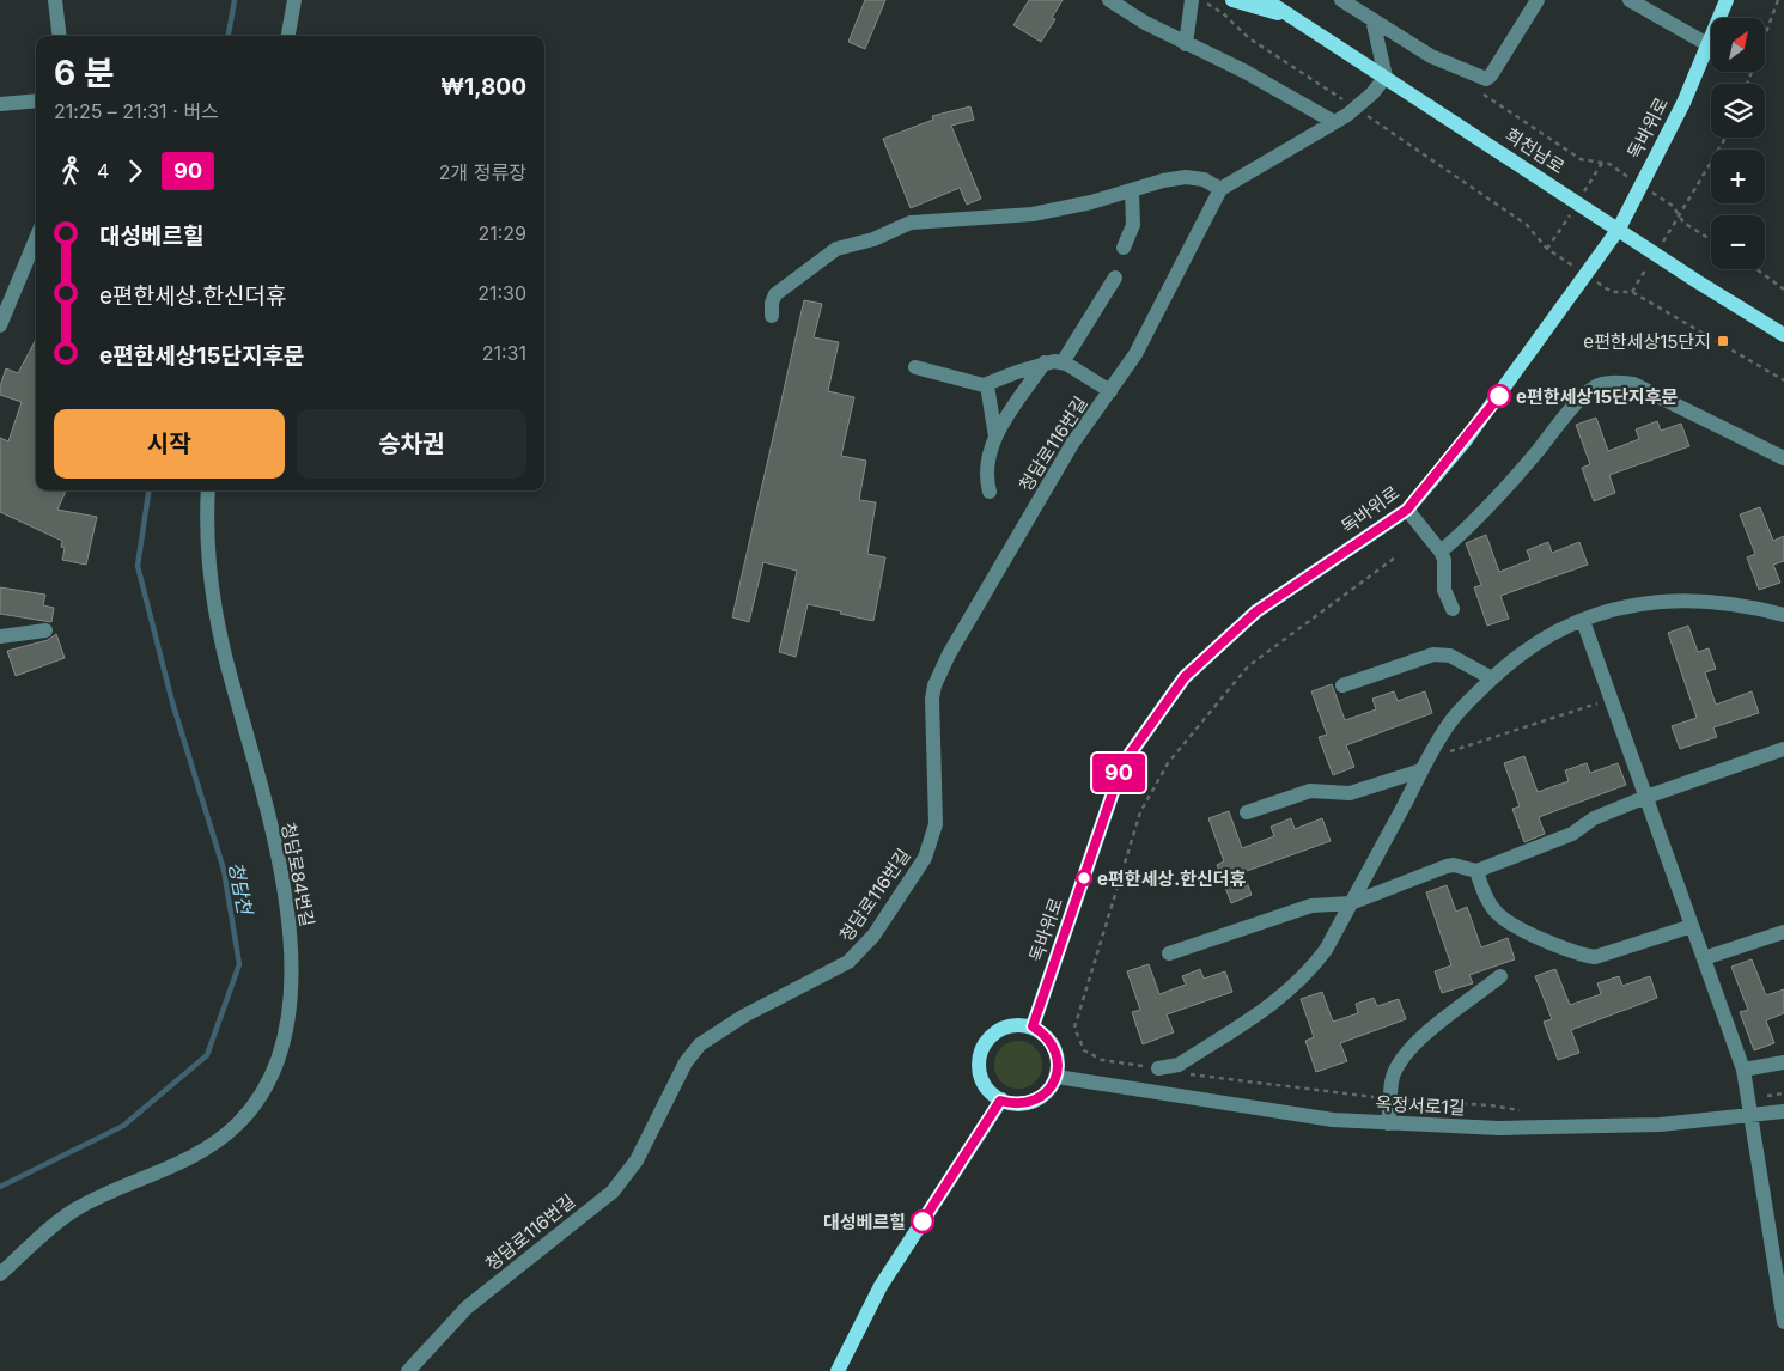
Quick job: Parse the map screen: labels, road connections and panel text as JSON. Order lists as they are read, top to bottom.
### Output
{
  "streets": {
    "main road": ["독바위로", "회천남로"],
    "street": ["청담로116번길", "청담로84번길", "옥정서로1길"]
  },
  "crossings": [
    ["독바위로", "회천남로"],
    ["독바위로", "옥정서로1길"]
  ],
  "water": ["청담천"],
  "places": {
    "transit": ["e편한세상15단지"],
    "other": ["e편한세상15단지후문", "e편한세상.한신더휴", "대성베르힐"]
  },
  "lines": ["bus line 90"],
  "north": "top right",
  "page": {
    "on_map": "90",
    "map_buttons": ["+", "−"],
    "heading": ["6 분", "21:25 – 21:31 · 버스", "₩1,800"],
    "legs": ["4", "90", "2개 정류장"],
    "list": [
      {
        "name": "대성베르힐",
        "value": "21:29"
      },
      {
        "name": "e편한세상.한신더휴",
        "value": "21:30"
      },
      {
        "name": "e편한세상15단지후문",
        "value": "21:31"
      }
    ],
    "buttons": ["시작", "승차권"]
  }
}
